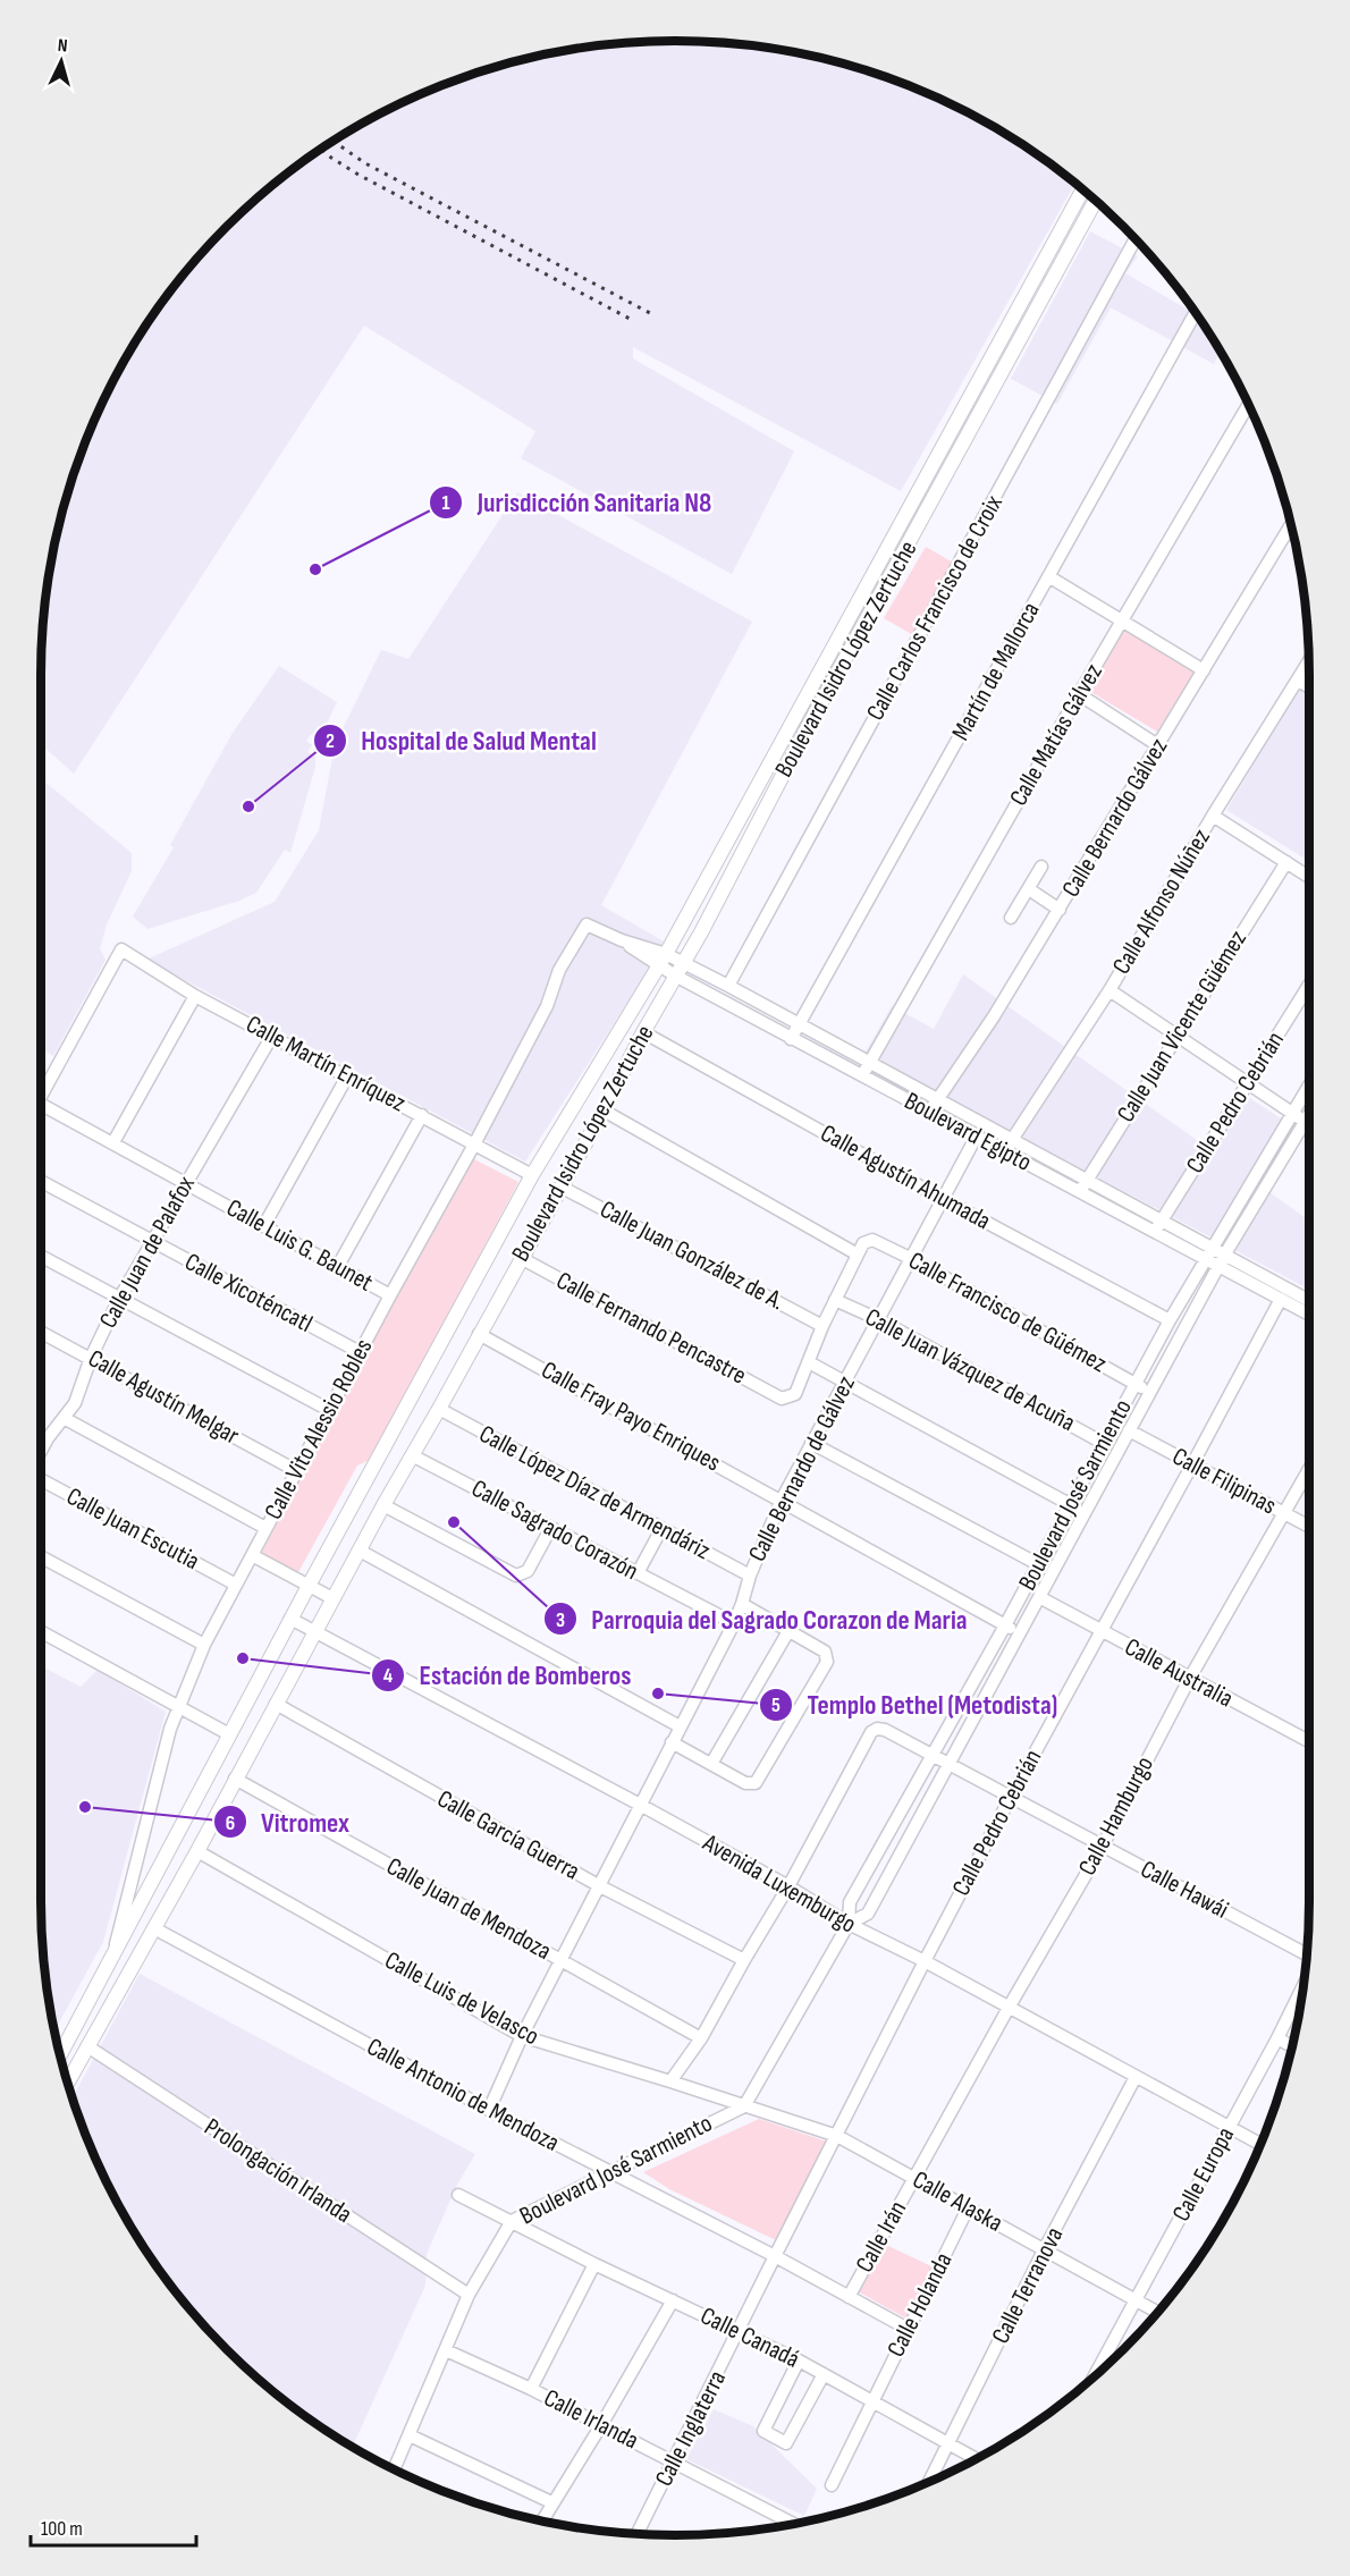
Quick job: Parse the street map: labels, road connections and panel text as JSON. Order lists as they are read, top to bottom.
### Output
{
  "streets": {
    "main road": ["Boulevard Isidro López Zertuche"],
    "street": [
      "Calle Carlos Francisco de Croix",
      "Martín de Mallorca",
      "Calle Matías Gálvez",
      "Calle Bernardo Gálvez",
      "Calle Alfonso Núñez",
      "Calle Juan Vicente Güémez",
      "Calle Martín Enríquez",
      "Calle Pedro Cebrián",
      "Boulevard Egipto",
      "Calle Agustín Ahumada",
      "Calle Luis G. Baunet",
      "Calle Juan de Palafox",
      "Calle Juan González de A.",
      "Calle Xicoténcatl",
      "Calle Francisco de Güémez",
      "Calle Fernando Pencastre",
      "Calle Juan Vázquez de Acuña",
      "Calle Agustín Melgar",
      "Calle Fray Payo Enriques",
      "Calle Vito Alessio Robles",
      "Calle Bernardo de Gálvez",
      "Calle Filipinas",
      "Calle López Díaz de Armendáriz",
      "Boulevard José Sarmiento",
      "Calle Juan Escutia",
      "Calle Sagrado Corazón",
      "Calle Australia",
      "Calle Hamburgo",
      "Calle García Guerra",
      "Avenida Luxemburgo",
      "Calle Hawái",
      "Calle Juan de Mendoza",
      "Calle Luis de Velasco",
      "Calle Antonio de Mendoza",
      "Prolongación Irlanda",
      "Calle Europa",
      "Calle Alaska",
      "Calle Irán",
      "Calle Terranova",
      "Calle Holanda",
      "Calle Canadá",
      "Calle Irlanda",
      "Calle Inglaterra"
    ]
  },
  "crossings": [
    ["Calle Carlos Francisco de Croix", "Boulevard Egipto"],
    ["Boulevard Isidro López Zertuche", "Calle Martín Enríquez"],
    ["Boulevard Isidro López Zertuche", "Boulevard Egipto"],
    ["Boulevard Isidro López Zertuche", "Calle Agustín Ahumada"],
    ["Boulevard Isidro López Zertuche", "Calle Juan González de A."],
    ["Boulevard Isidro López Zertuche", "Calle Francisco de Güémez"],
    ["Boulevard Isidro López Zertuche", "Calle Fernando Pencastre"],
    ["Boulevard Isidro López Zertuche", "Calle Fray Payo Enriques"],
    ["Boulevard Isidro López Zertuche", "Calle Vito Alessio Robles"],
    ["Boulevard Isidro López Zertuche", "Calle López Díaz de Armendáriz"],
    ["Boulevard Isidro López Zertuche", "Calle Sagrado Corazón"],
    ["Boulevard Isidro López Zertuche", "Calle García Guerra"],
    ["Boulevard Isidro López Zertuche", "Avenida Luxemburgo"],
    ["Boulevard Isidro López Zertuche", "Calle Juan de Mendoza"],
    ["Boulevard Isidro López Zertuche", "Calle Luis de Velasco"],
    ["Boulevard Isidro López Zertuche", "Calle Antonio de Mendoza"],
    ["Boulevard Isidro López Zertuche", "Prolongación Irlanda"],
    ["Martín de Mallorca", "Boulevard Egipto"],
    ["Calle Matías Gálvez", "Boulevard Egipto"],
    ["Calle Bernardo Gálvez", "Boulevard Egipto"],
    ["Calle Alfonso Núñez", "Boulevard Egipto"],
    ["Calle Juan Vicente Güémez", "Boulevard Egipto"],
    ["Calle Martín Enríquez", "Calle Juan de Palafox"],
    ["Calle Martín Enríquez", "Calle Vito Alessio Robles"],
    ["Calle Pedro Cebrián", "Boulevard Egipto"],
    ["Calle Pedro Cebrián", "Calle Filipinas"],
    ["Calle Pedro Cebrián", "Calle Australia"],
    ["Calle Pedro Cebrián", "Avenida Luxemburgo"],
    ["Calle Pedro Cebrián", "Calle Hawái"],
    ["Calle Pedro Cebrián", "Calle Alaska"],
    ["Calle Pedro Cebrián", "Calle Inglaterra"],
    ["Boulevard Egipto", "Calle Vito Alessio Robles"],
    ["Boulevard Egipto", "Calle Bernardo de Gálvez"],
    ["Boulevard Egipto", "Boulevard José Sarmiento"],
    ["Calle Agustín Ahumada", "Calle Bernardo de Gálvez"],
    ["Calle Agustín Ahumada", "Boulevard José Sarmiento"],
    ["Calle Luis G. Baunet", "Calle Juan de Palafox"],
    ["Calle Luis G. Baunet", "Calle Vito Alessio Robles"],
    ["Calle Juan de Palafox", "Calle Xicoténcatl"],
    ["Calle Juan de Palafox", "Calle Agustín Melgar"],
    ["Calle Xicoténcatl", "Calle Vito Alessio Robles"],
    ["Calle Francisco de Güémez", "Calle Bernardo de Gálvez"],
    ["Calle Francisco de Güémez", "Boulevard José Sarmiento"],
    ["Calle Juan Vázquez de Acuña", "Calle Bernardo de Gálvez"],
    ["Calle Juan Vázquez de Acuña", "Boulevard José Sarmiento"],
    ["Calle Agustín Melgar", "Calle Vito Alessio Robles"],
    ["Calle Fray Payo Enriques", "Calle Bernardo de Gálvez"],
    ["Calle Vito Alessio Robles", "Calle Juan Escutia"],
    ["Calle Bernardo de Gálvez", "Calle López Díaz de Armendáriz"],
    ["Calle Bernardo de Gálvez", "Calle Sagrado Corazón"],
    ["Calle Bernardo de Gálvez", "Calle García Guerra"],
    ["Calle Bernardo de Gálvez", "Avenida Luxemburgo"],
    ["Calle Bernardo de Gálvez", "Calle Juan de Mendoza"],
    ["Calle Bernardo de Gálvez", "Calle Luis de Velasco"],
    ["Calle Bernardo de Gálvez", "Calle Antonio de Mendoza"],
    ["Calle Filipinas", "Boulevard José Sarmiento"],
    ["Calle Filipinas", "Calle Hamburgo"],
    ["Boulevard José Sarmiento", "Calle Australia"],
    ["Boulevard José Sarmiento", "Avenida Luxemburgo"],
    ["Boulevard José Sarmiento", "Calle Hawái"],
    ["Boulevard José Sarmiento", "Calle Luis de Velasco"],
    ["Boulevard José Sarmiento", "Calle Antonio de Mendoza"],
    ["Boulevard José Sarmiento", "Prolongación Irlanda"],
    ["Boulevard José Sarmiento", "Calle Alaska"],
    ["Boulevard José Sarmiento", "Calle Canadá"],
    ["Boulevard José Sarmiento", "Calle Irlanda"],
    ["Calle Australia", "Calle Hamburgo"],
    ["Calle Hamburgo", "Avenida Luxemburgo"],
    ["Calle Hamburgo", "Calle Hawái"],
    ["Calle Hamburgo", "Calle Alaska"],
    ["Calle Hamburgo", "Calle Irán"],
    ["Avenida Luxemburgo", "Calle Hawái"],
    ["Avenida Luxemburgo", "Calle Europa"],
    ["Avenida Luxemburgo", "Calle Terranova"],
    ["Calle Luis de Velasco", "Calle Alaska"],
    ["Calle Antonio de Mendoza", "Calle Irán"],
    ["Calle Antonio de Mendoza", "Calle Holanda"],
    ["Calle Antonio de Mendoza", "Calle Inglaterra"],
    ["Calle Europa", "Calle Alaska"],
    ["Calle Alaska", "Calle Irán"],
    ["Calle Alaska", "Calle Terranova"],
    ["Calle Alaska", "Calle Holanda"],
    ["Calle Alaska", "Calle Inglaterra"],
    ["Calle Terranova", "Calle Canadá"],
    ["Calle Holanda", "Calle Canadá"],
    ["Calle Canadá", "Calle Inglaterra"],
    ["Calle Irlanda", "Calle Inglaterra"]
  ],
  "places": [
    "Jurisdicción Sanitaria N8",
    "Hospital de Salud Mental",
    "Parroquia del Sagrado Corazon de Maria",
    "Estación de Bomberos",
    "Templo Bethel (Metodista)",
    "Vitromex"
  ],
  "scale_bar": "100 m",
  "north": "top"
}
